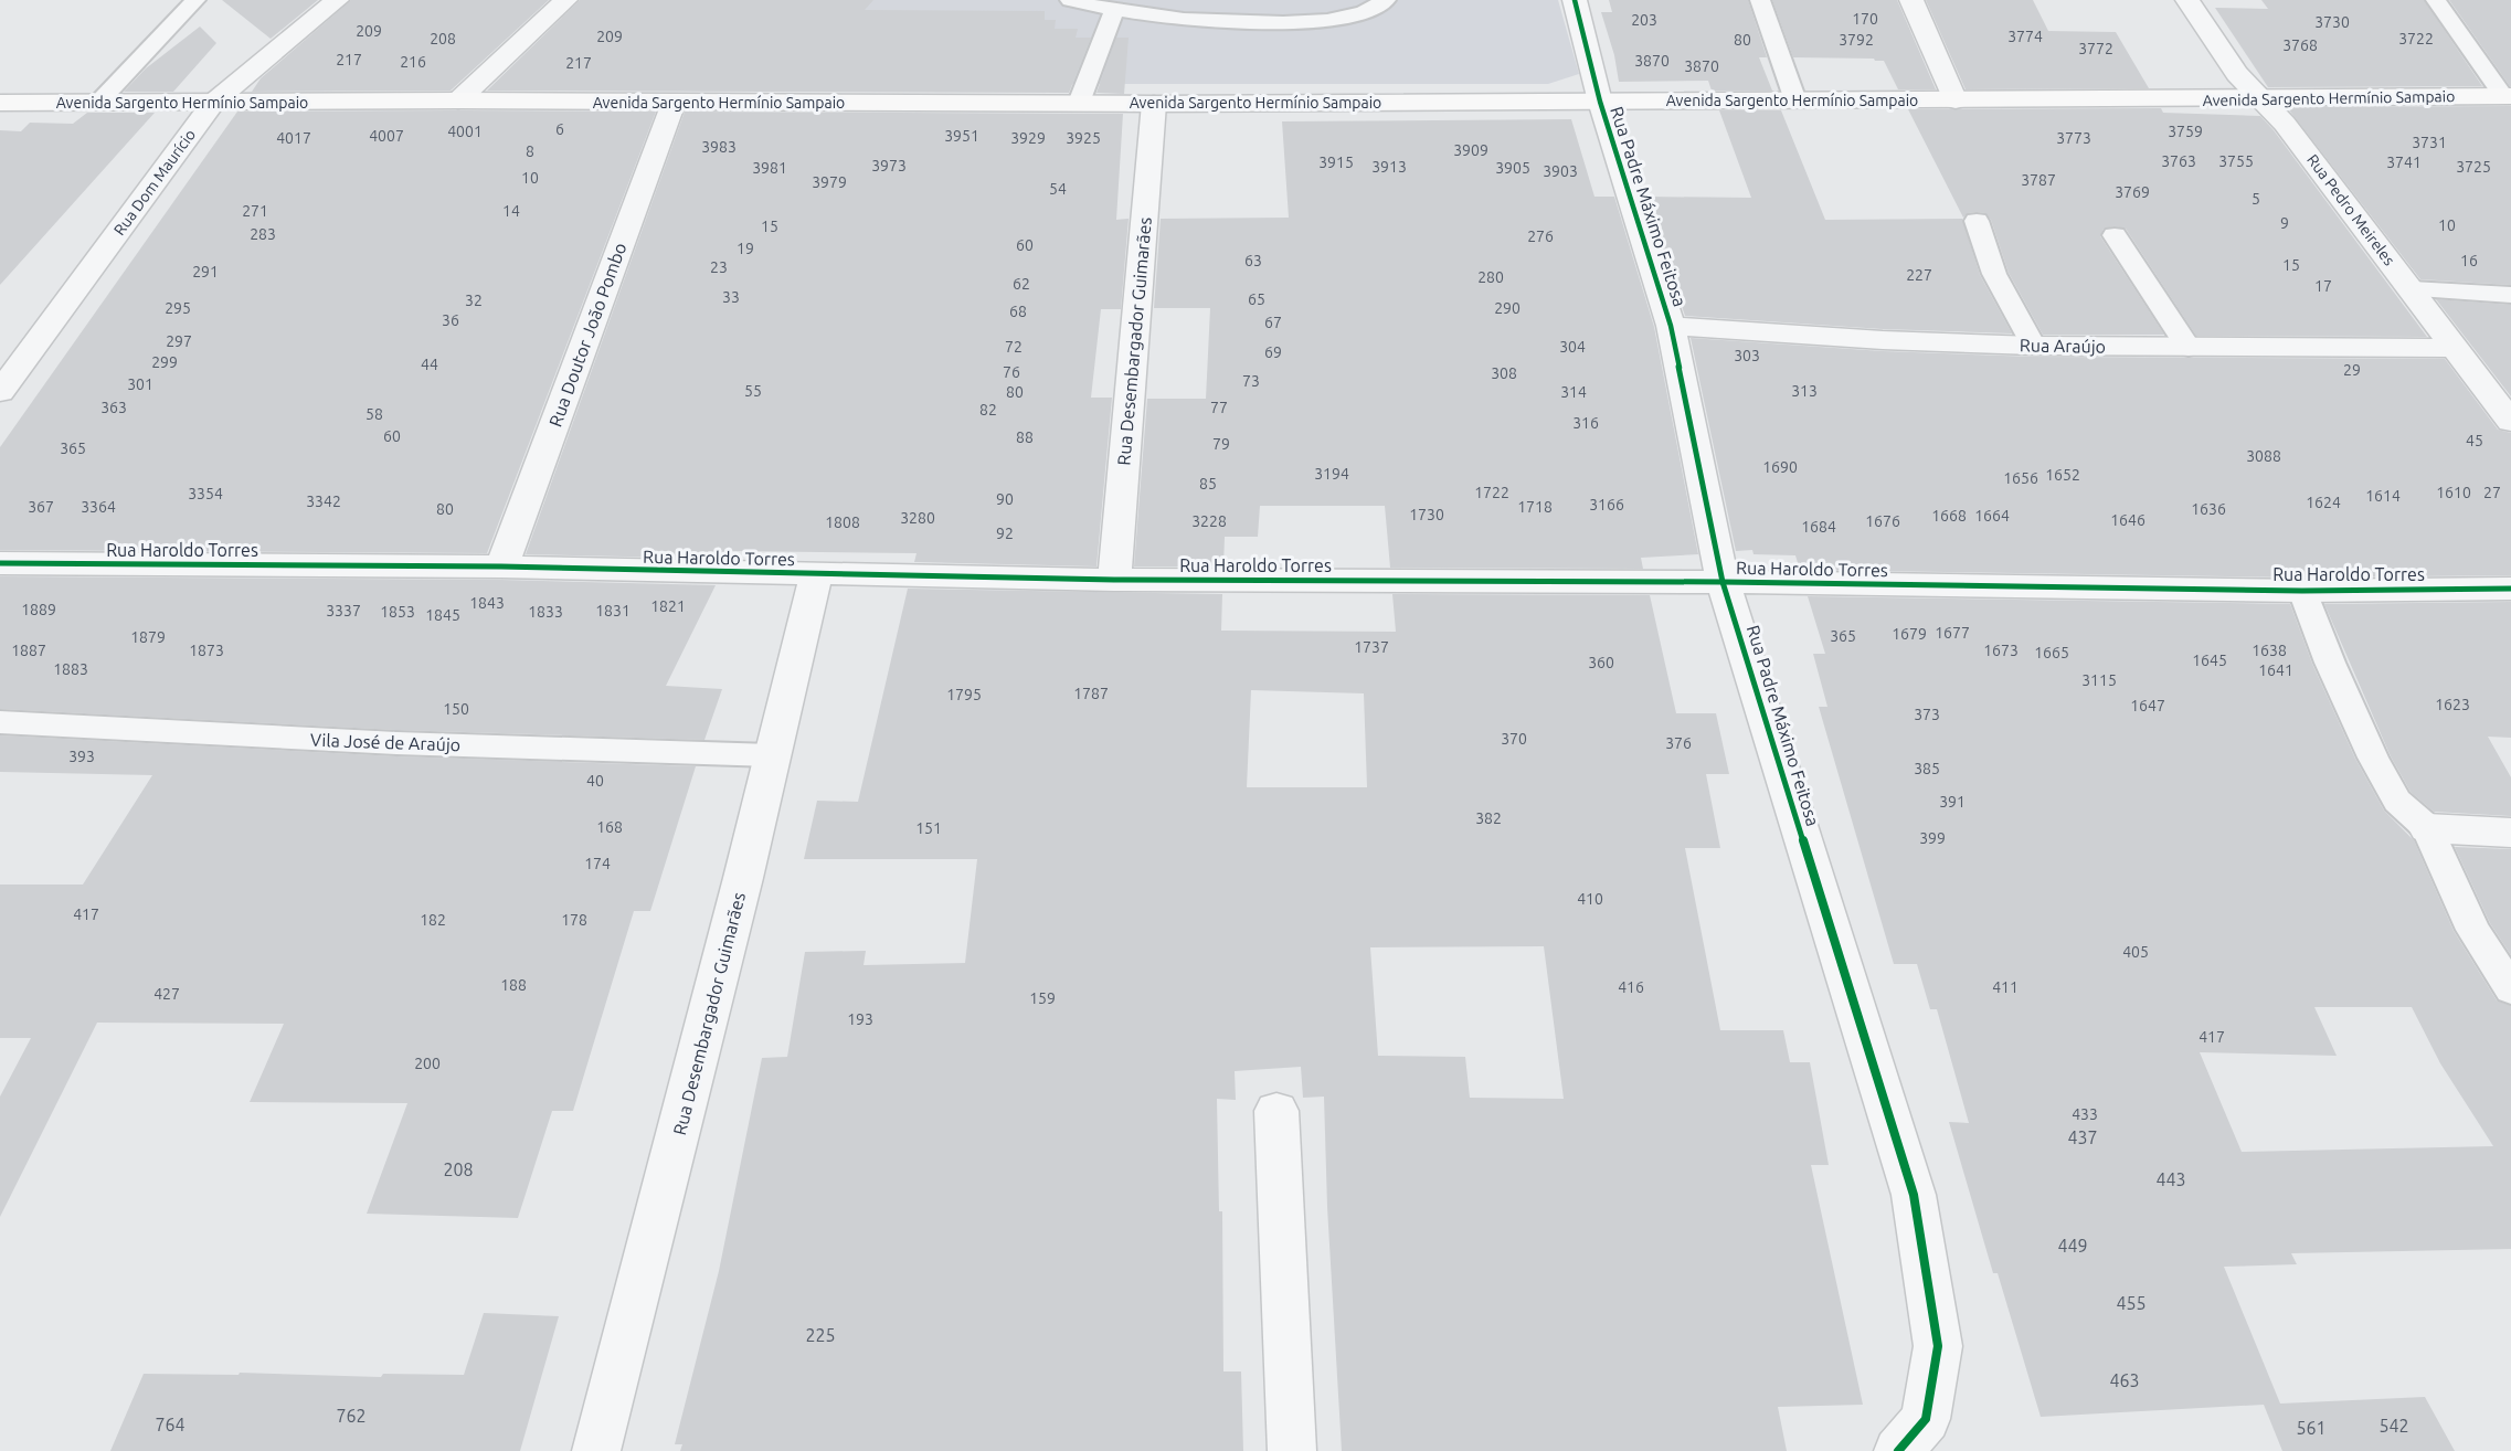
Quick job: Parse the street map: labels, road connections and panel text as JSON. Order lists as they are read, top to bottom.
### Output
{
  "streets": {
    "main road": ["Avenida Sargento Hermínio Sampaio"],
    "street": [
      "Rua Dom Maurício",
      "Rua Padre Máximo Feitosa",
      "Rua Pedro Meireles",
      "Rua Doutor João Pombo",
      "Rua Desembargador Guimarães",
      "Rua Araújo",
      "Rua Haroldo Torres"
    ],
    "lane": ["Vila José de Araújo"]
  },
  "crossings": [
    ["Avenida Sargento Hermínio Sampaio", "Rua Dom Maurício"],
    ["Avenida Sargento Hermínio Sampaio", "Rua Padre Máximo Feitosa"],
    ["Avenida Sargento Hermínio Sampaio", "Rua Pedro Meireles"],
    ["Avenida Sargento Hermínio Sampaio", "Rua Doutor João Pombo"],
    ["Avenida Sargento Hermínio Sampaio", "Rua Desembargador Guimarães"],
    ["Rua Padre Máximo Feitosa", "Rua Araújo"],
    ["Rua Padre Máximo Feitosa", "Rua Haroldo Torres"],
    ["Rua Pedro Meireles", "Rua Araújo"],
    ["Rua Doutor João Pombo", "Rua Haroldo Torres"],
    ["Rua Desembargador Guimarães", "Rua Haroldo Torres"],
    ["Rua Desembargador Guimarães", "Vila José de Araújo"]
  ],
  "house_numbers": [
    "170",
    "203",
    "3730",
    "209",
    "209",
    "3774",
    "208",
    "3722",
    "80",
    "3792",
    "3768",
    "3772",
    "217",
    "3870",
    "216",
    "217",
    "3870",
    "6",
    "4001",
    "3759",
    "4007",
    "3951",
    "4017",
    "3929",
    "3925",
    "3773",
    "3731",
    "3983",
    "3909",
    "8",
    "3763",
    "3755",
    "3915",
    "3741",
    "3973",
    "3913",
    "3725",
    "3981",
    "3905",
    "3903",
    "10",
    "3787",
    "3979",
    "54",
    "3769",
    "5",
    "271",
    "14",
    "9",
    "10",
    "15",
    "283",
    "276",
    "60",
    "19",
    "63",
    "16",
    "15",
    "23",
    "291",
    "227",
    "280",
    "62",
    "17",
    "33",
    "65",
    "32",
    "295",
    "290",
    "68",
    "36",
    "67",
    "297",
    "72",
    "304",
    "69",
    "303",
    "299",
    "44",
    "29",
    "76",
    "308",
    "73",
    "301",
    "55",
    "313",
    "80",
    "314",
    "363",
    "77",
    "82",
    "58",
    "316",
    "60",
    "88",
    "45",
    "79",
    "365",
    "3088",
    "1690",
    "3194",
    "1652",
    "1656",
    "85",
    "1722",
    "1610",
    "27",
    "3354",
    "1614",
    "90",
    "3342",
    "1624",
    "3166",
    "367",
    "3364",
    "1718",
    "80",
    "1636",
    "1730",
    "1668",
    "1664",
    "3280",
    "1646",
    "3228",
    "1676",
    "1808",
    "1684",
    "92",
    "1843",
    "1821",
    "1889",
    "3337",
    "1831",
    "1853",
    "1833",
    "1845",
    "1677",
    "1679",
    "365",
    "1879",
    "1737",
    "1887",
    "1873",
    "1673",
    "1638",
    "1665",
    "1645",
    "360",
    "1883",
    "1641",
    "3115",
    "1787",
    "1795",
    "1623",
    "1647",
    "150",
    "373",
    "370",
    "376",
    "393",
    "385",
    "40",
    "391",
    "382",
    "168",
    "151",
    "399",
    "174",
    "410",
    "417",
    "182",
    "178",
    "405",
    "188",
    "416",
    "411",
    "427",
    "159",
    "193",
    "417",
    "200",
    "433",
    "437",
    "208",
    "443",
    "449",
    "455",
    "225",
    "463",
    "762",
    "764",
    "542",
    "561"
  ]
}
